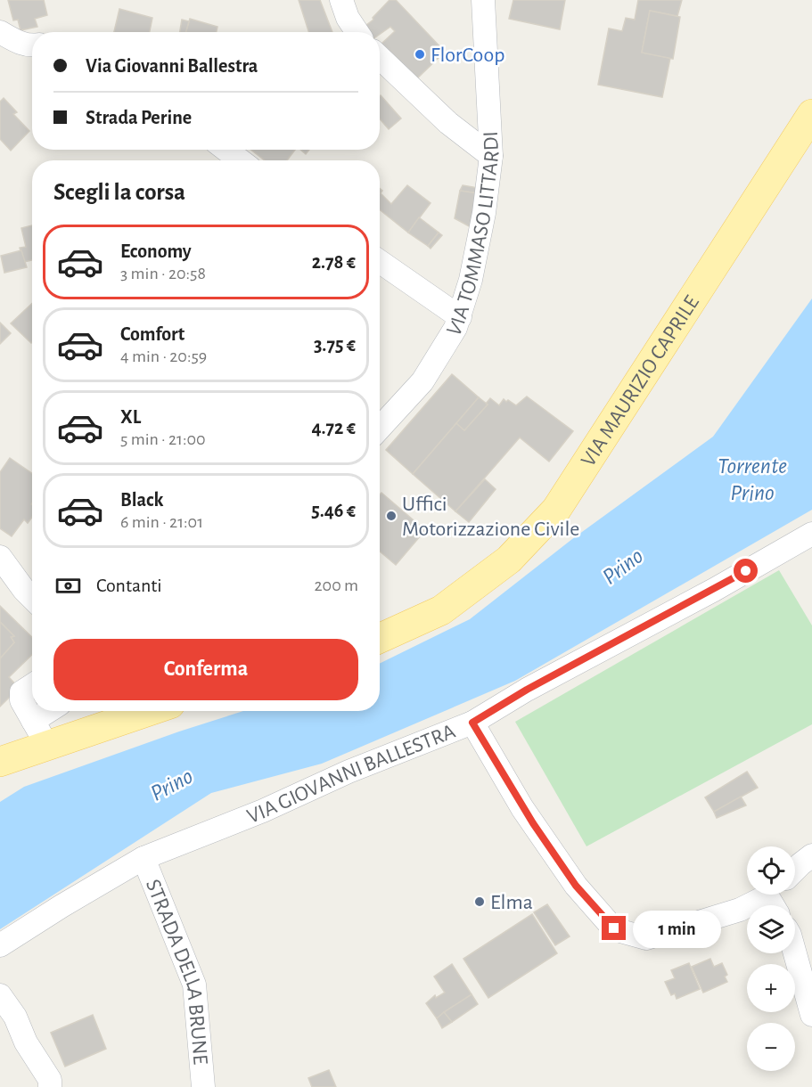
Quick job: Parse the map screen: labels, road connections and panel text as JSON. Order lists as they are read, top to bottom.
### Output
{
  "streets": {
    "main road": ["VIA MAURIZIO CAPRILE"],
    "street": ["VIA TOMMASO LITTARDI", "VIA GIOVANNI BALLESTRA", "STRADA DELLA BRUNE"]
  },
  "crossings": [
    ["VIA GIOVANNI BALLESTRA", "STRADA DELLA BRUNE"]
  ],
  "water": ["Torrente Prino", "Prino"],
  "places": ["FlorCoop", "Uffici Motorizzazione Civile", "Elma"],
  "page": {
    "banner": ["Via Giovanni Ballestra", "Strada Perine"],
    "heading": "Scegli la corsa",
    "list": [
      {
        "name": "Economy",
        "note": "3 min · 20:58",
        "value": "2.78 €"
      },
      {
        "name": "Comfort",
        "note": "4 min · 20:59",
        "value": "3.75 €"
      },
      {
        "name": "XL",
        "note": "5 min · 21:00",
        "value": "4.72 €"
      },
      {
        "name": "Black",
        "note": "6 min · 21:01",
        "value": "5.46 €"
      }
    ],
    "pay": ["Contanti", "200 m"],
    "buttons": "Conferma",
    "map_buttons": ["+", "−"],
    "bubble": "1 min"
  }
}
